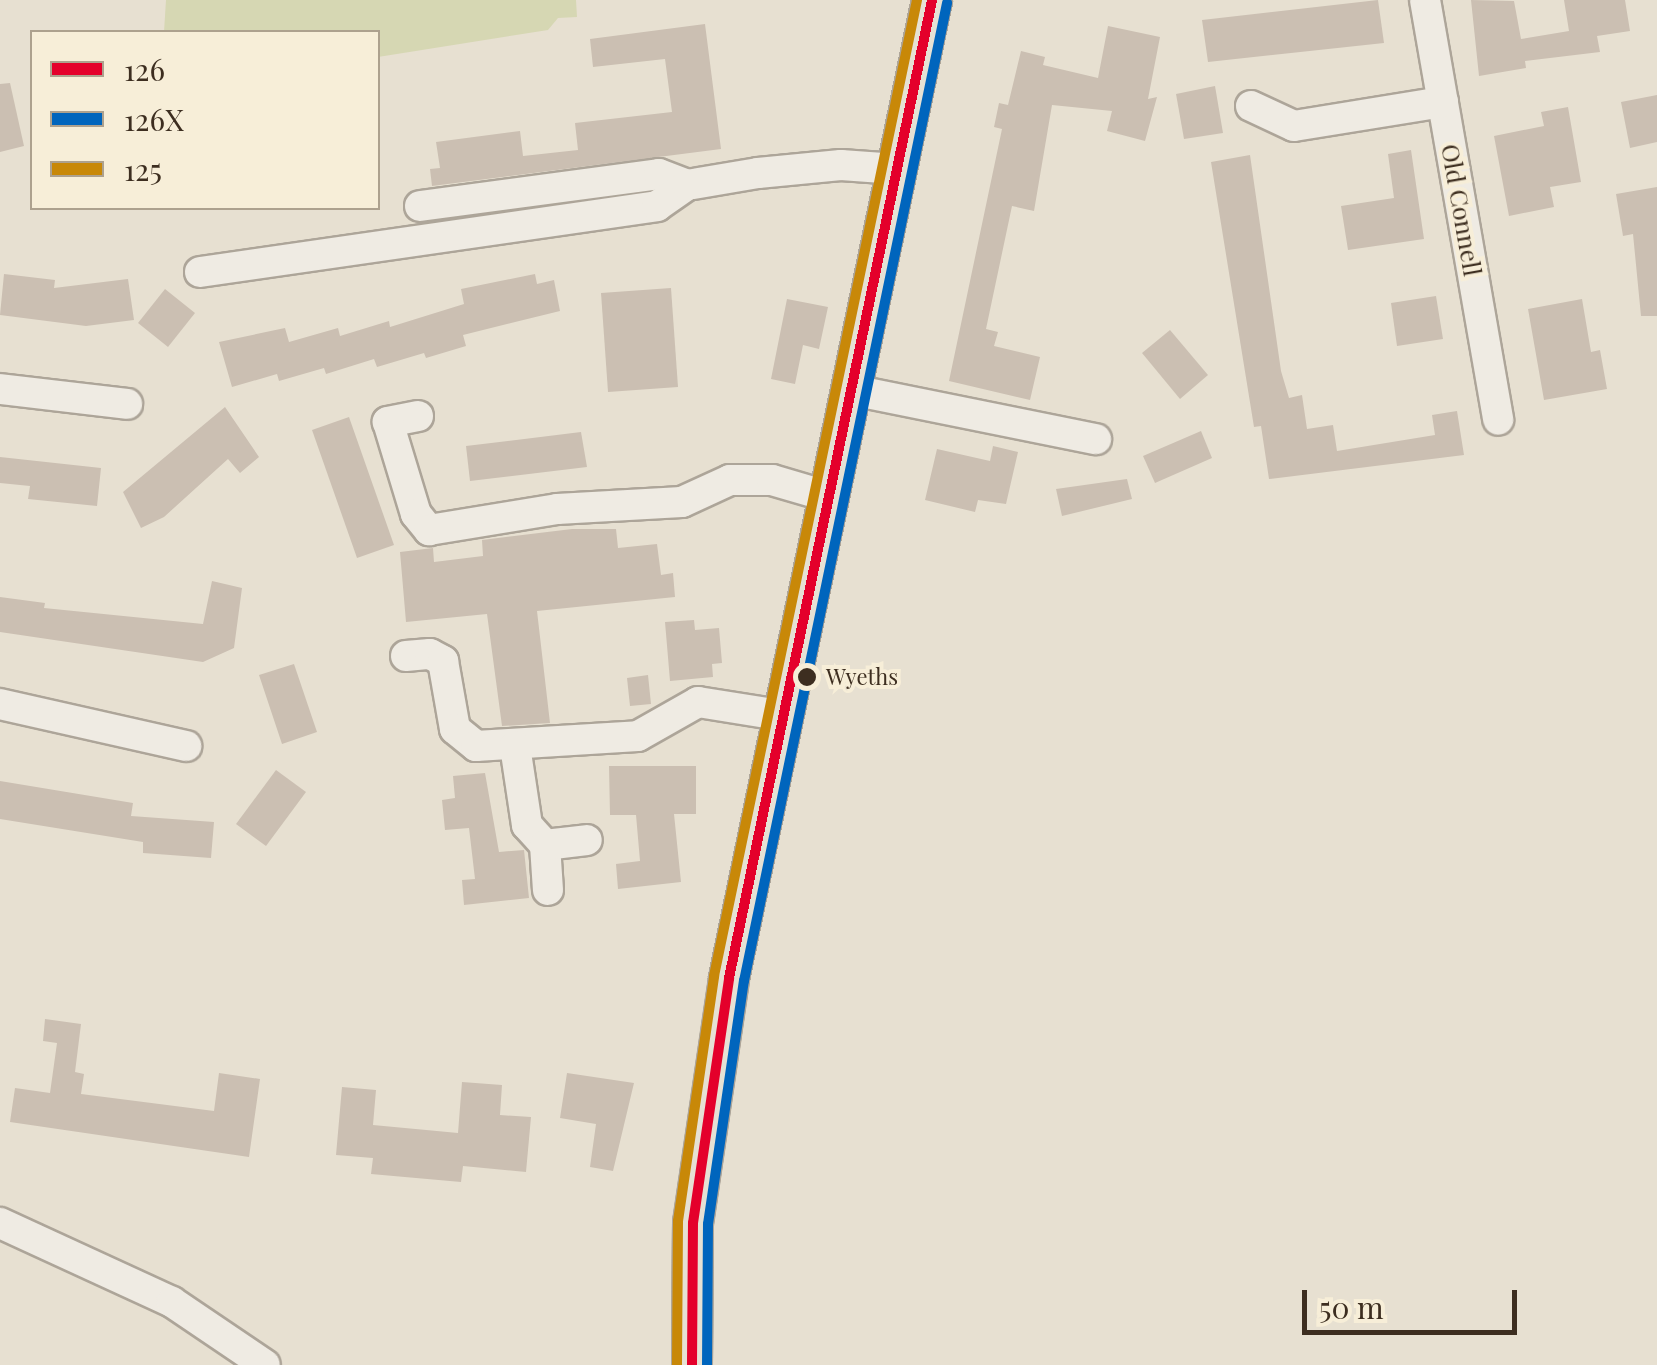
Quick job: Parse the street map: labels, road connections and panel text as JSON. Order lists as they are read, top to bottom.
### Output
{
  "streets": {
    "street": ["Old Connell"]
  },
  "places": ["Wyeths"],
  "lines": ["transit line 126", "transit line 125", "transit line 126X"],
  "legend": ["126", "126X", "125"],
  "scale_bar": "50 m"
}
